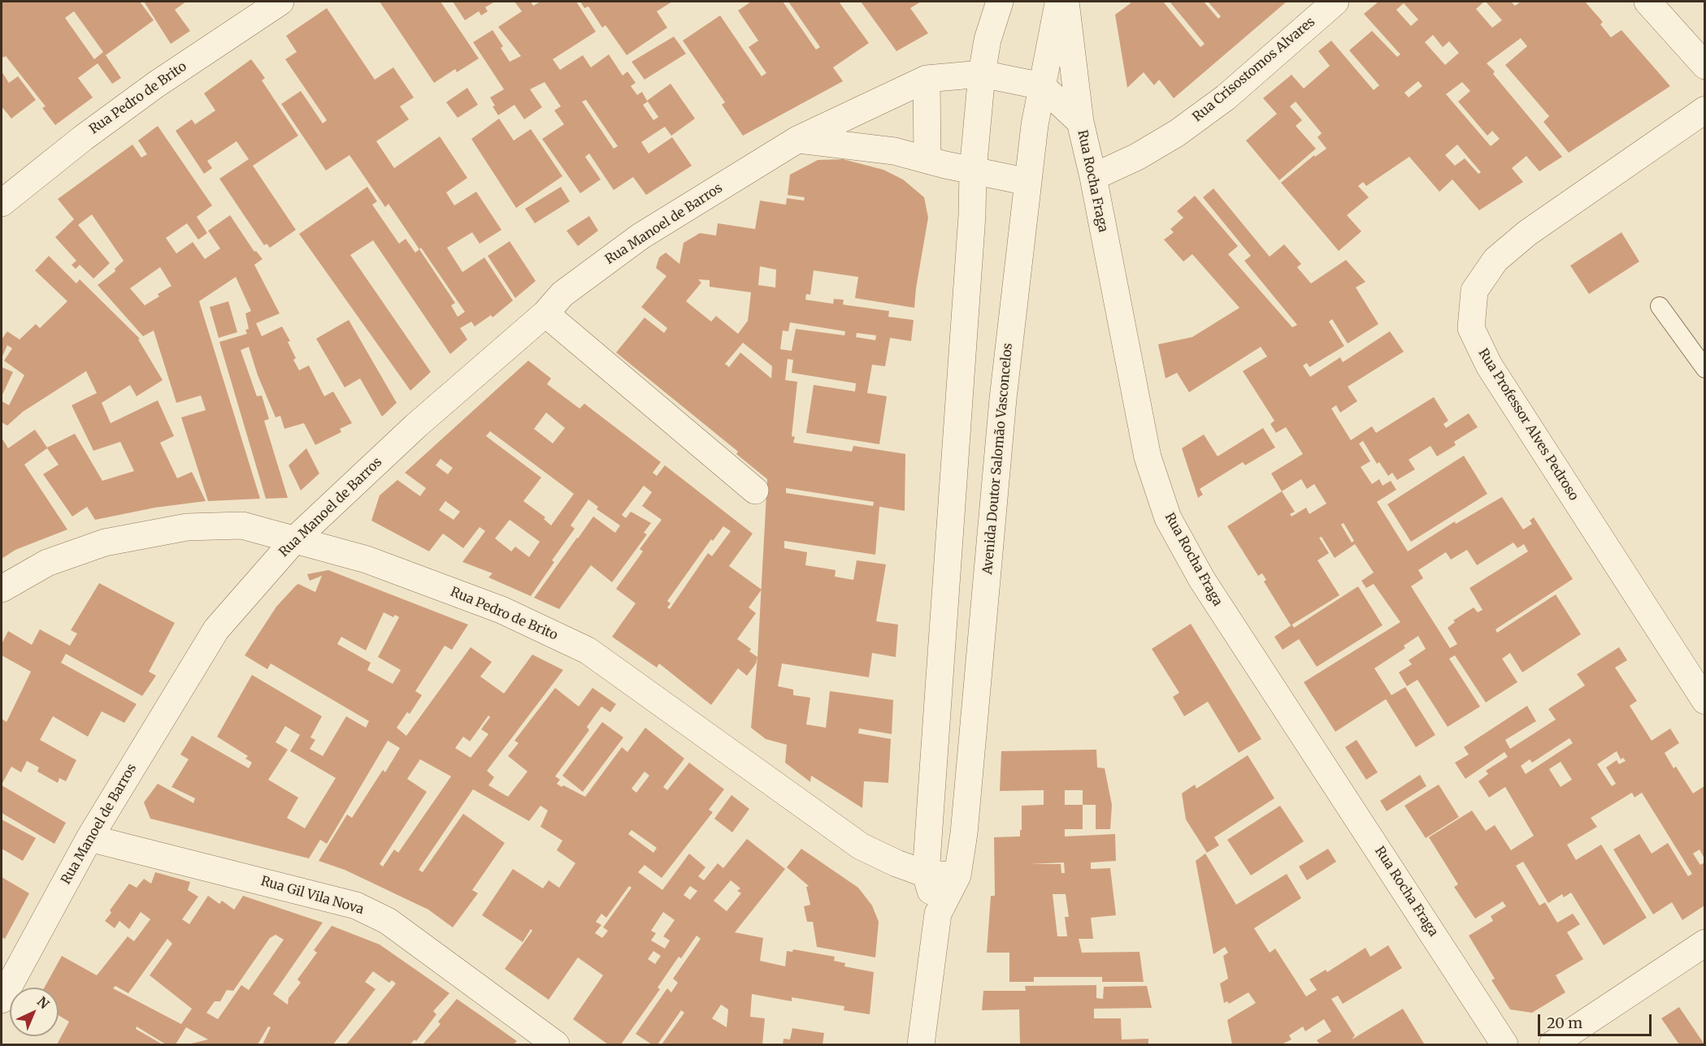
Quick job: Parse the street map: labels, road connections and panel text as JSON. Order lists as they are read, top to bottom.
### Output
{
  "streets": {
    "street": [
      "Rua Crisostomos Alvares",
      "Rua Pedro de Brito",
      "Rua Rocha Fraga",
      "Rua Manoel de Barros",
      "Rua Professor Alves Pedroso",
      "Avenida Doutor Salomão Vasconcelos",
      "Rua Gil Vila Nova"
    ]
  },
  "crossings": [
    ["Rua Crisostomos Alvares", "Rua Rocha Fraga"],
    ["Rua Pedro de Brito", "Rua Manoel de Barros"],
    ["Rua Pedro de Brito", "Avenida Doutor Salomão Vasconcelos"],
    ["Rua Manoel de Barros", "Avenida Doutor Salomão Vasconcelos"],
    ["Rua Manoel de Barros", "Rua Gil Vila Nova"]
  ],
  "scale_bar": "20 m",
  "north": "top right"
}
